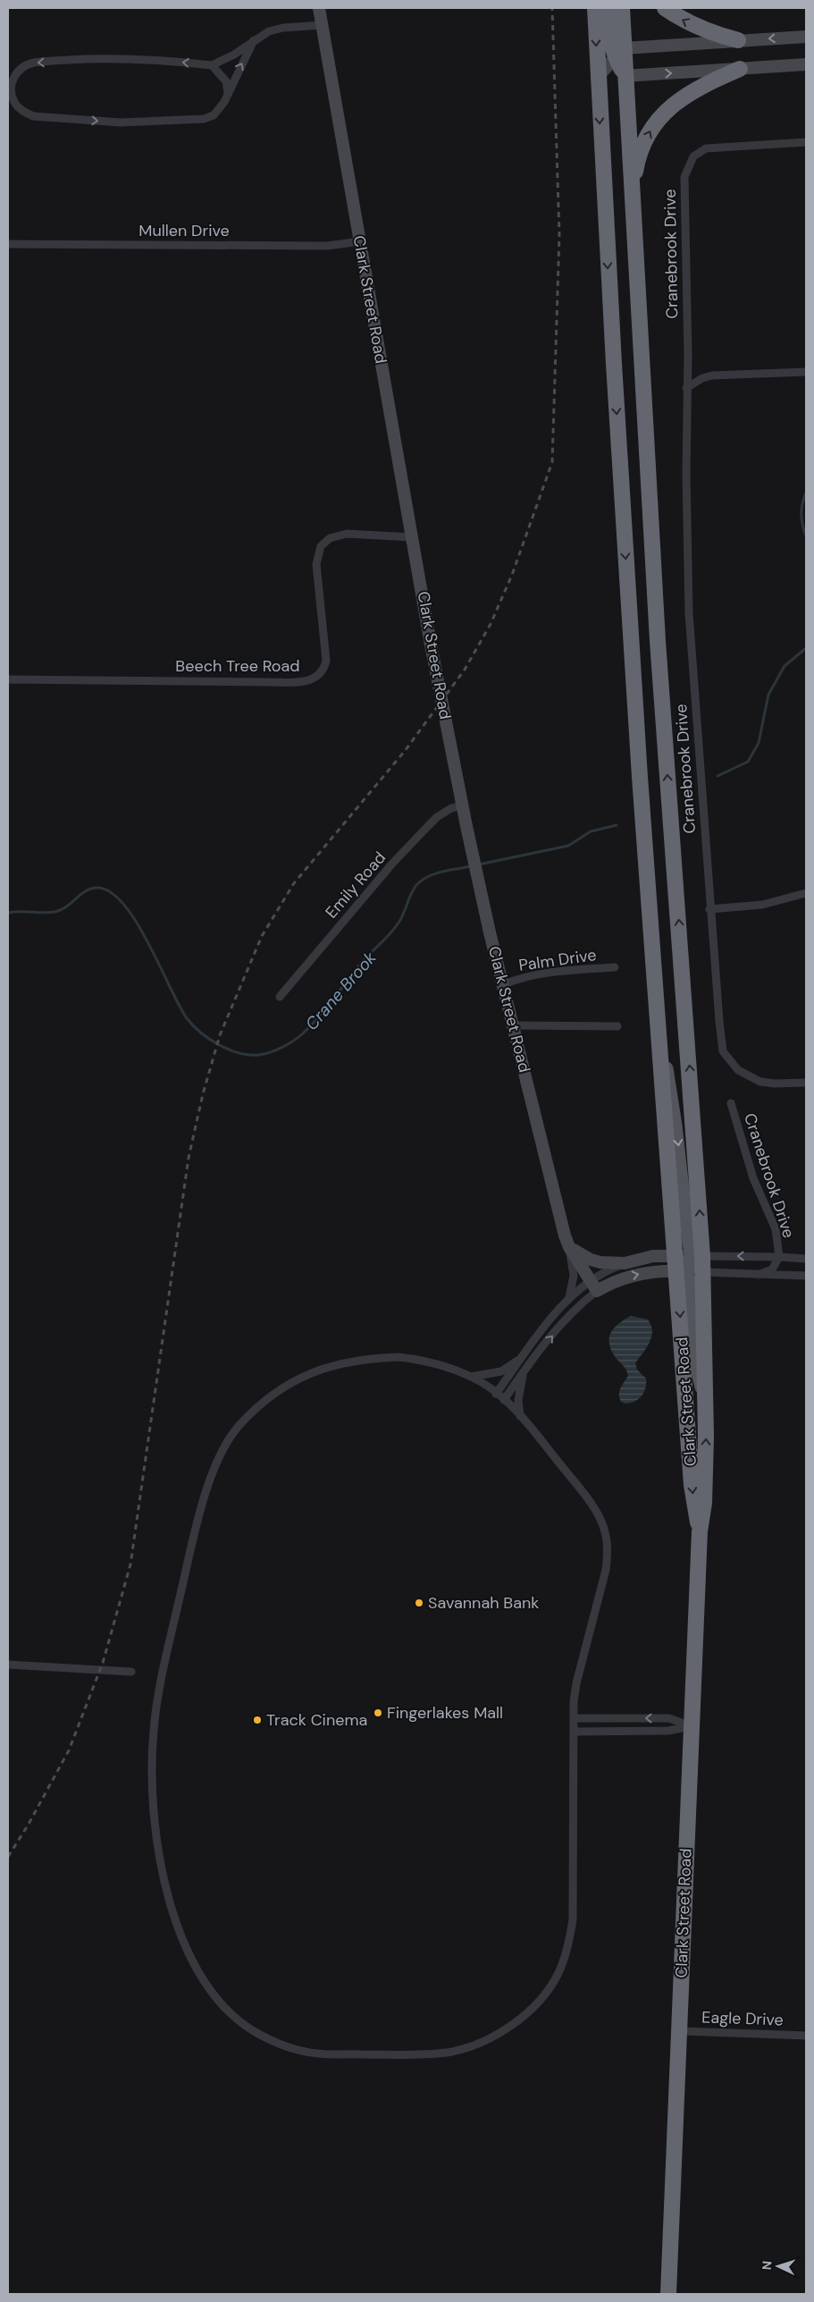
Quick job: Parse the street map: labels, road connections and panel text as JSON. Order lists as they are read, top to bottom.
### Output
{
  "streets": {
    "highway": ["Clark Street Road"],
    "street": [
      "Mullen Drive",
      "Cranebrook Drive",
      "Beech Tree Road",
      "Emily Road",
      "Palm Drive",
      "Eagle Drive"
    ]
  },
  "crossings": [
    ["Mullen Drive", "Clark Street Road"],
    ["Cranebrook Drive", "Clark Street Road"],
    ["Clark Street Road", "Beech Tree Road"],
    ["Clark Street Road", "Emily Road"],
    ["Clark Street Road", "Palm Drive"],
    ["Clark Street Road", "Eagle Drive"]
  ],
  "water": ["Crane Brook"],
  "places": ["Savannah Bank", "Fingerlakes Mall", "Track Cinema"],
  "north": "left"
}
